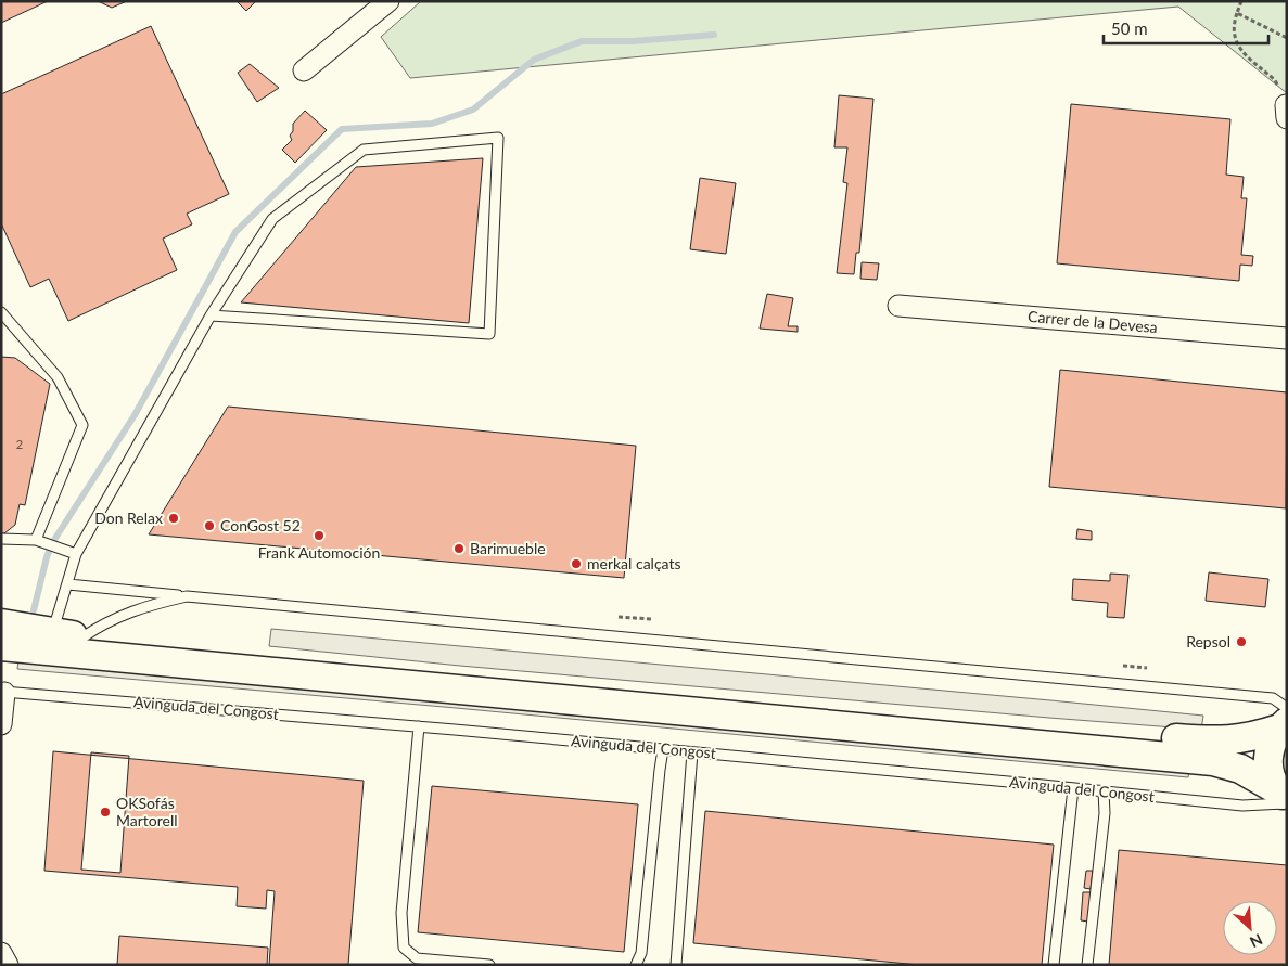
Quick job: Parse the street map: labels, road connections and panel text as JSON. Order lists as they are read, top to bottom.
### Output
{
  "streets": {
    "street": ["Carrer de la Devesa"],
    "lane": ["Avinguda del Congost"]
  },
  "places": [
    "Don Relax",
    "ConGost 52",
    "Frank Automoción",
    "Barimueble",
    "merkal calçats",
    "Repsol",
    "OKSofás Martorell"
  ],
  "house_numbers": ["2"],
  "scale_bar": "50 m",
  "north": "bottom right"
}
